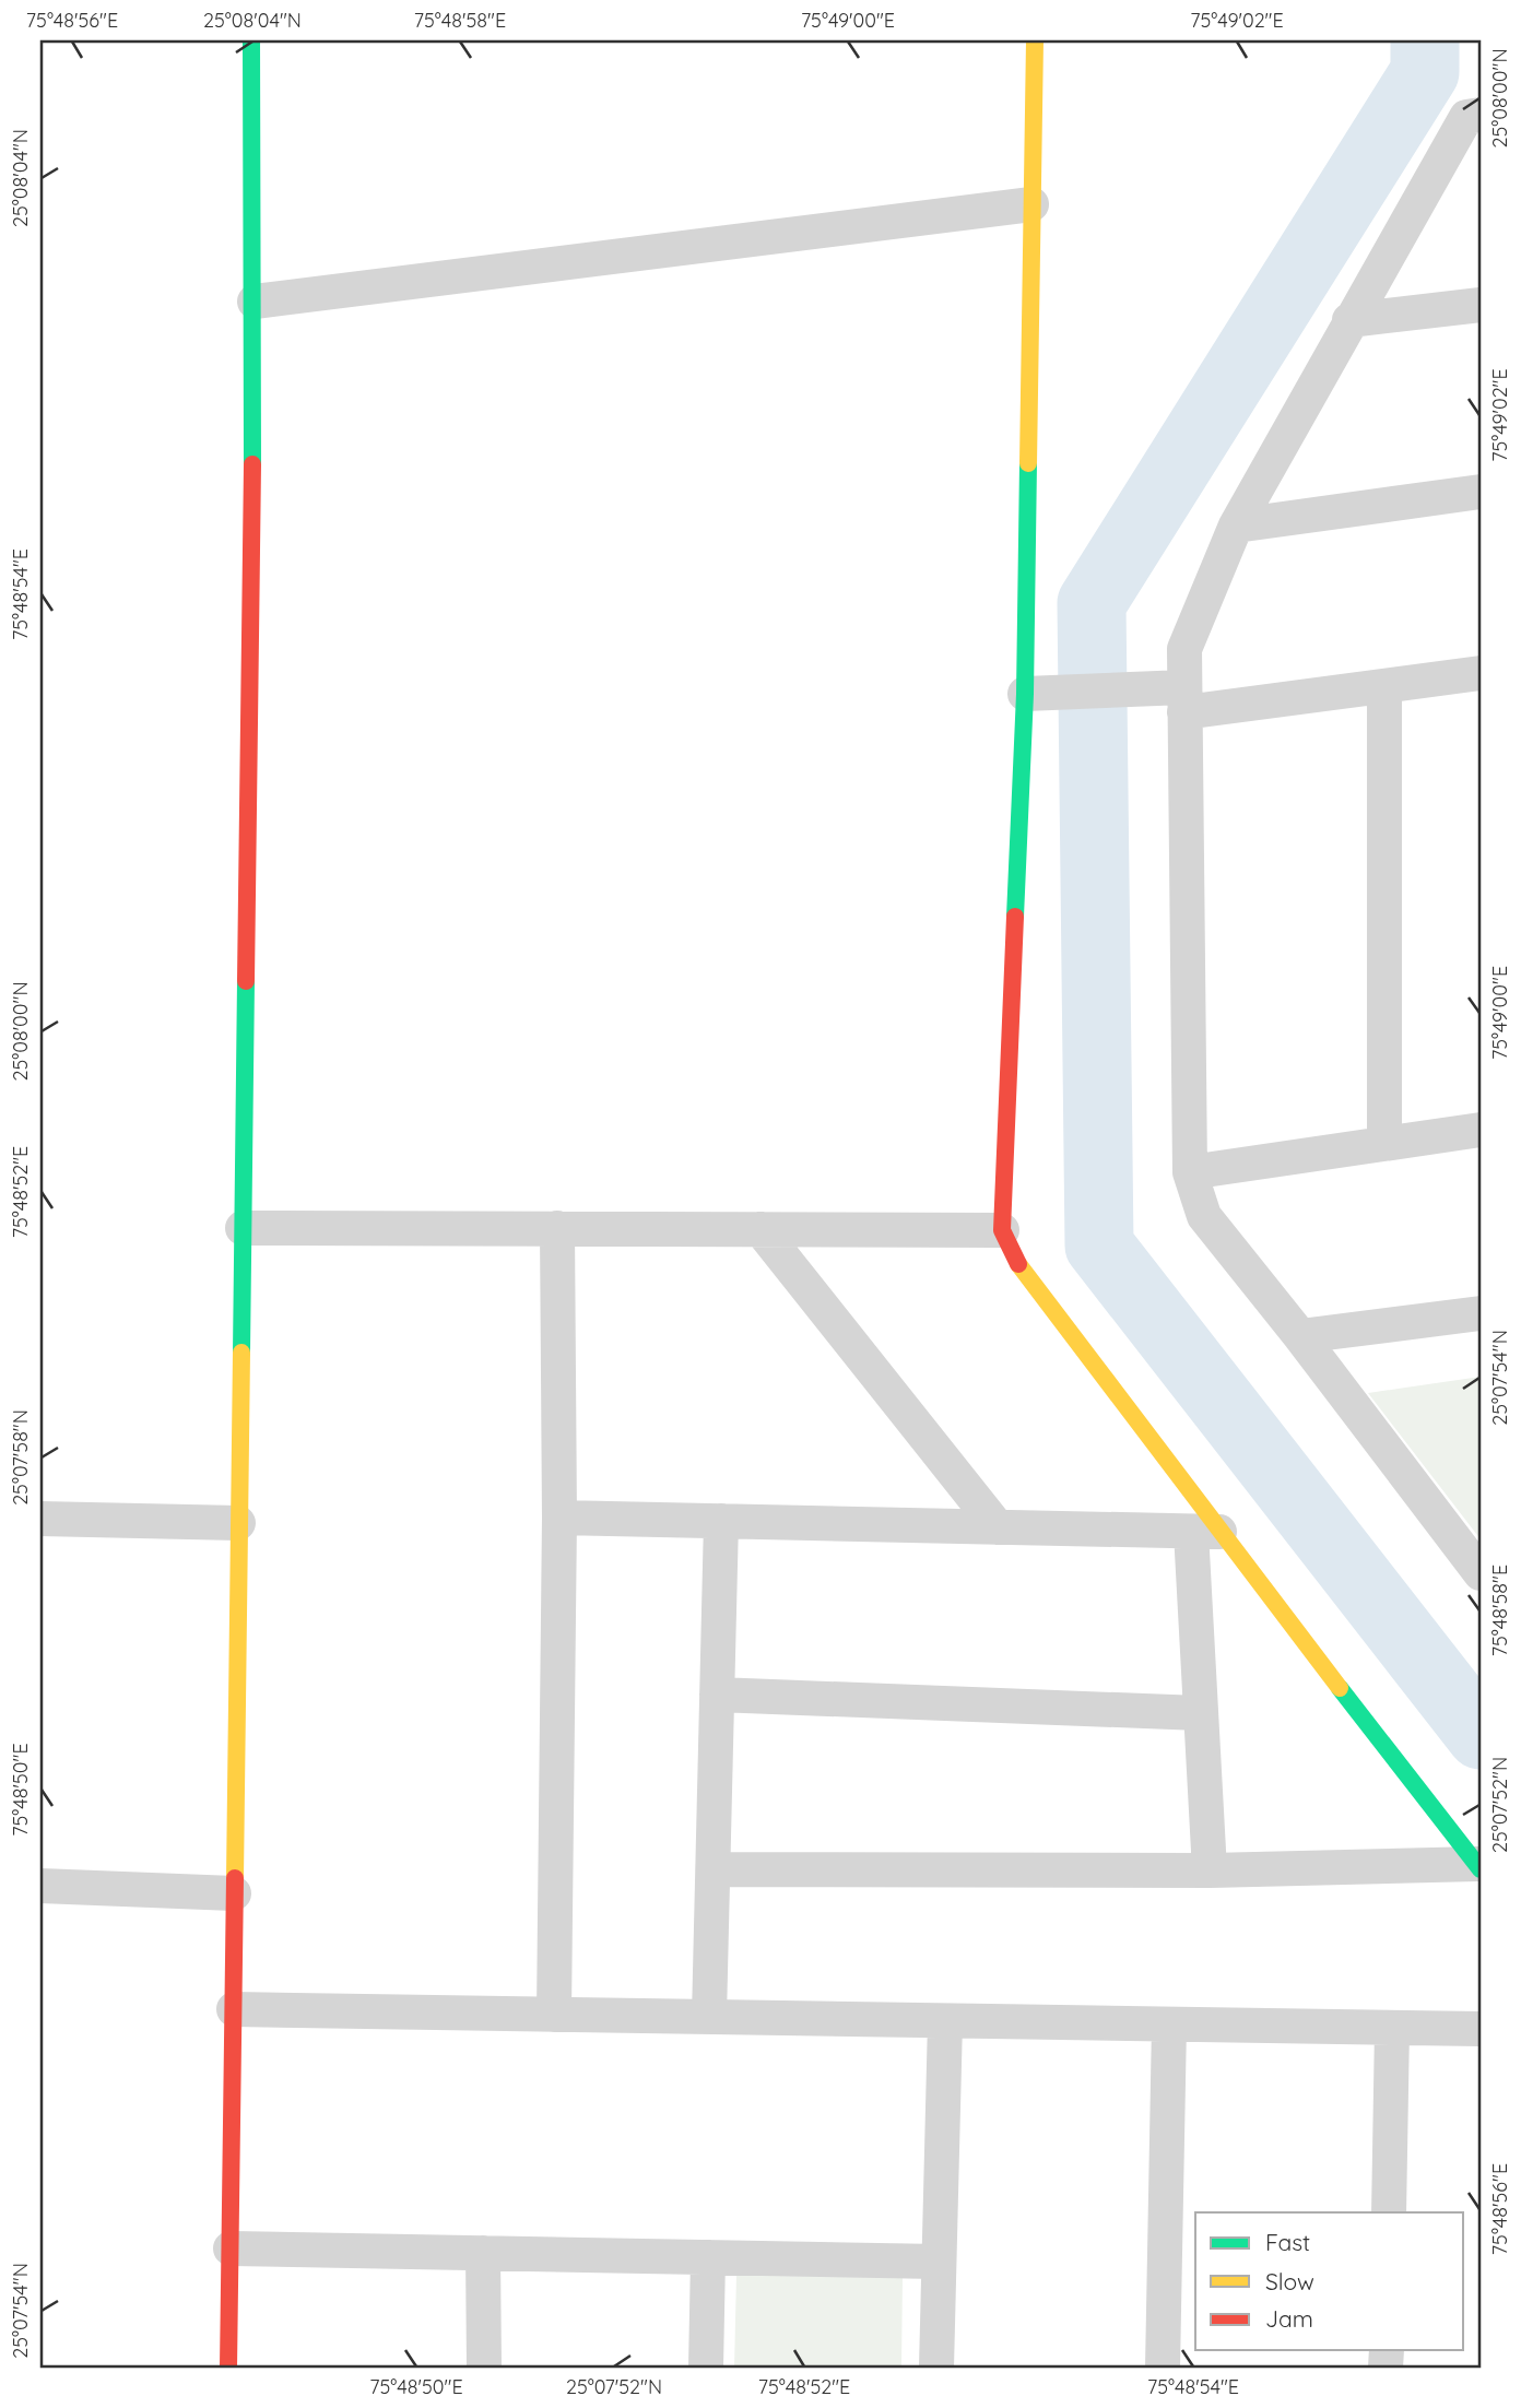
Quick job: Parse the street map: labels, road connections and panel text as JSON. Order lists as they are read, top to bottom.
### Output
{
  "legend": ["Fast", "Slow", "Jam"],
  "coordinates": [
    "75°48'56\"E",
    "25°08'04\"N",
    "75°48'58\"E",
    "75°49'00\"E",
    "75°49'02\"E",
    "25°08'00\"N",
    "75°48'54\"E",
    "75°48'52\"E",
    "25°07'54\"N",
    "25°07'58\"N",
    "75°48'50\"E",
    "25°07'52\"N"
  ]
}
